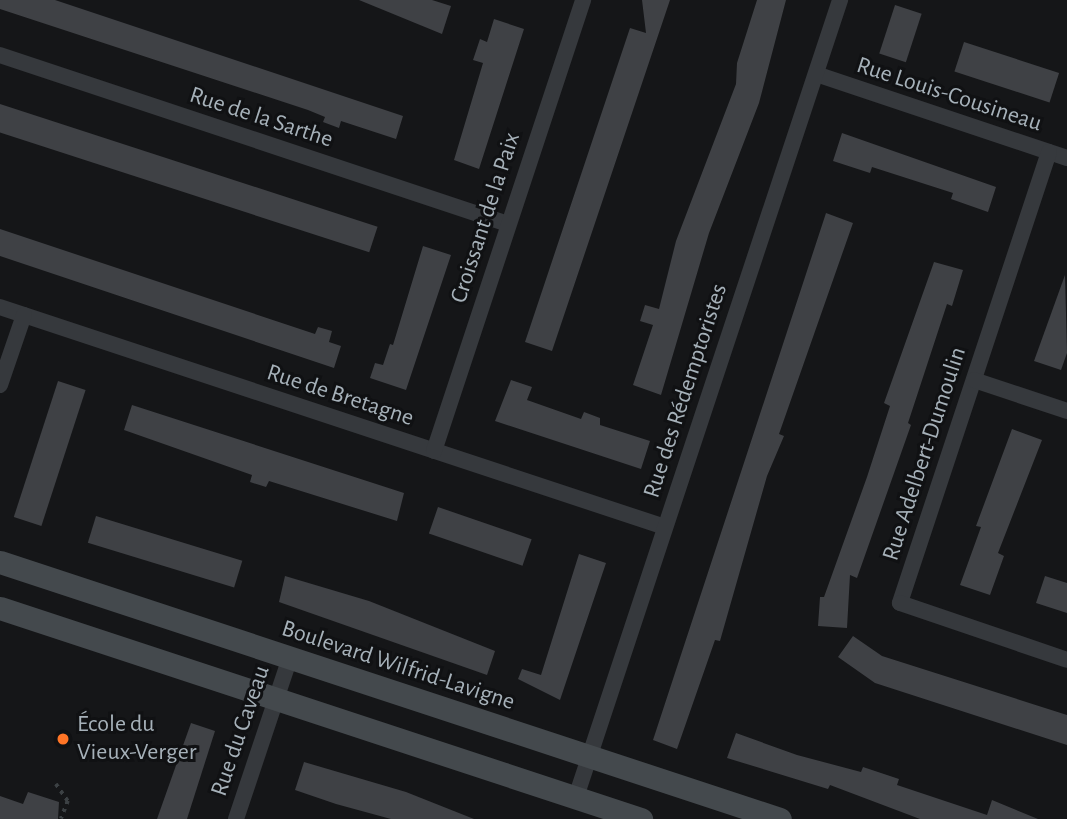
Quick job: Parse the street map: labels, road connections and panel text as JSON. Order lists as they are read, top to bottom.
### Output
{
  "streets": {
    "main road": ["Boulevard Wilfrid-Lavigne"],
    "street": [
      "Rue Louis-Cousineau",
      "Rue de la Sarthe",
      "Croissant de la Paix",
      "Rue des Rédemptoristes",
      "Rue de Bretagne",
      "Rue Adelbert-Dumoulin",
      "Rue du Caveau"
    ]
  },
  "crossings": [
    ["Rue Louis-Cousineau", "Rue des Rédemptoristes"],
    ["Rue Louis-Cousineau", "Rue Adelbert-Dumoulin"],
    ["Rue de la Sarthe", "Croissant de la Paix"],
    ["Croissant de la Paix", "Rue de Bretagne"],
    ["Rue des Rédemptoristes", "Rue de Bretagne"],
    ["Rue des Rédemptoristes", "Boulevard Wilfrid-Lavigne"],
    ["Boulevard Wilfrid-Lavigne", "Rue du Caveau"]
  ],
  "places": ["École du Vieux-Verger"]
}
